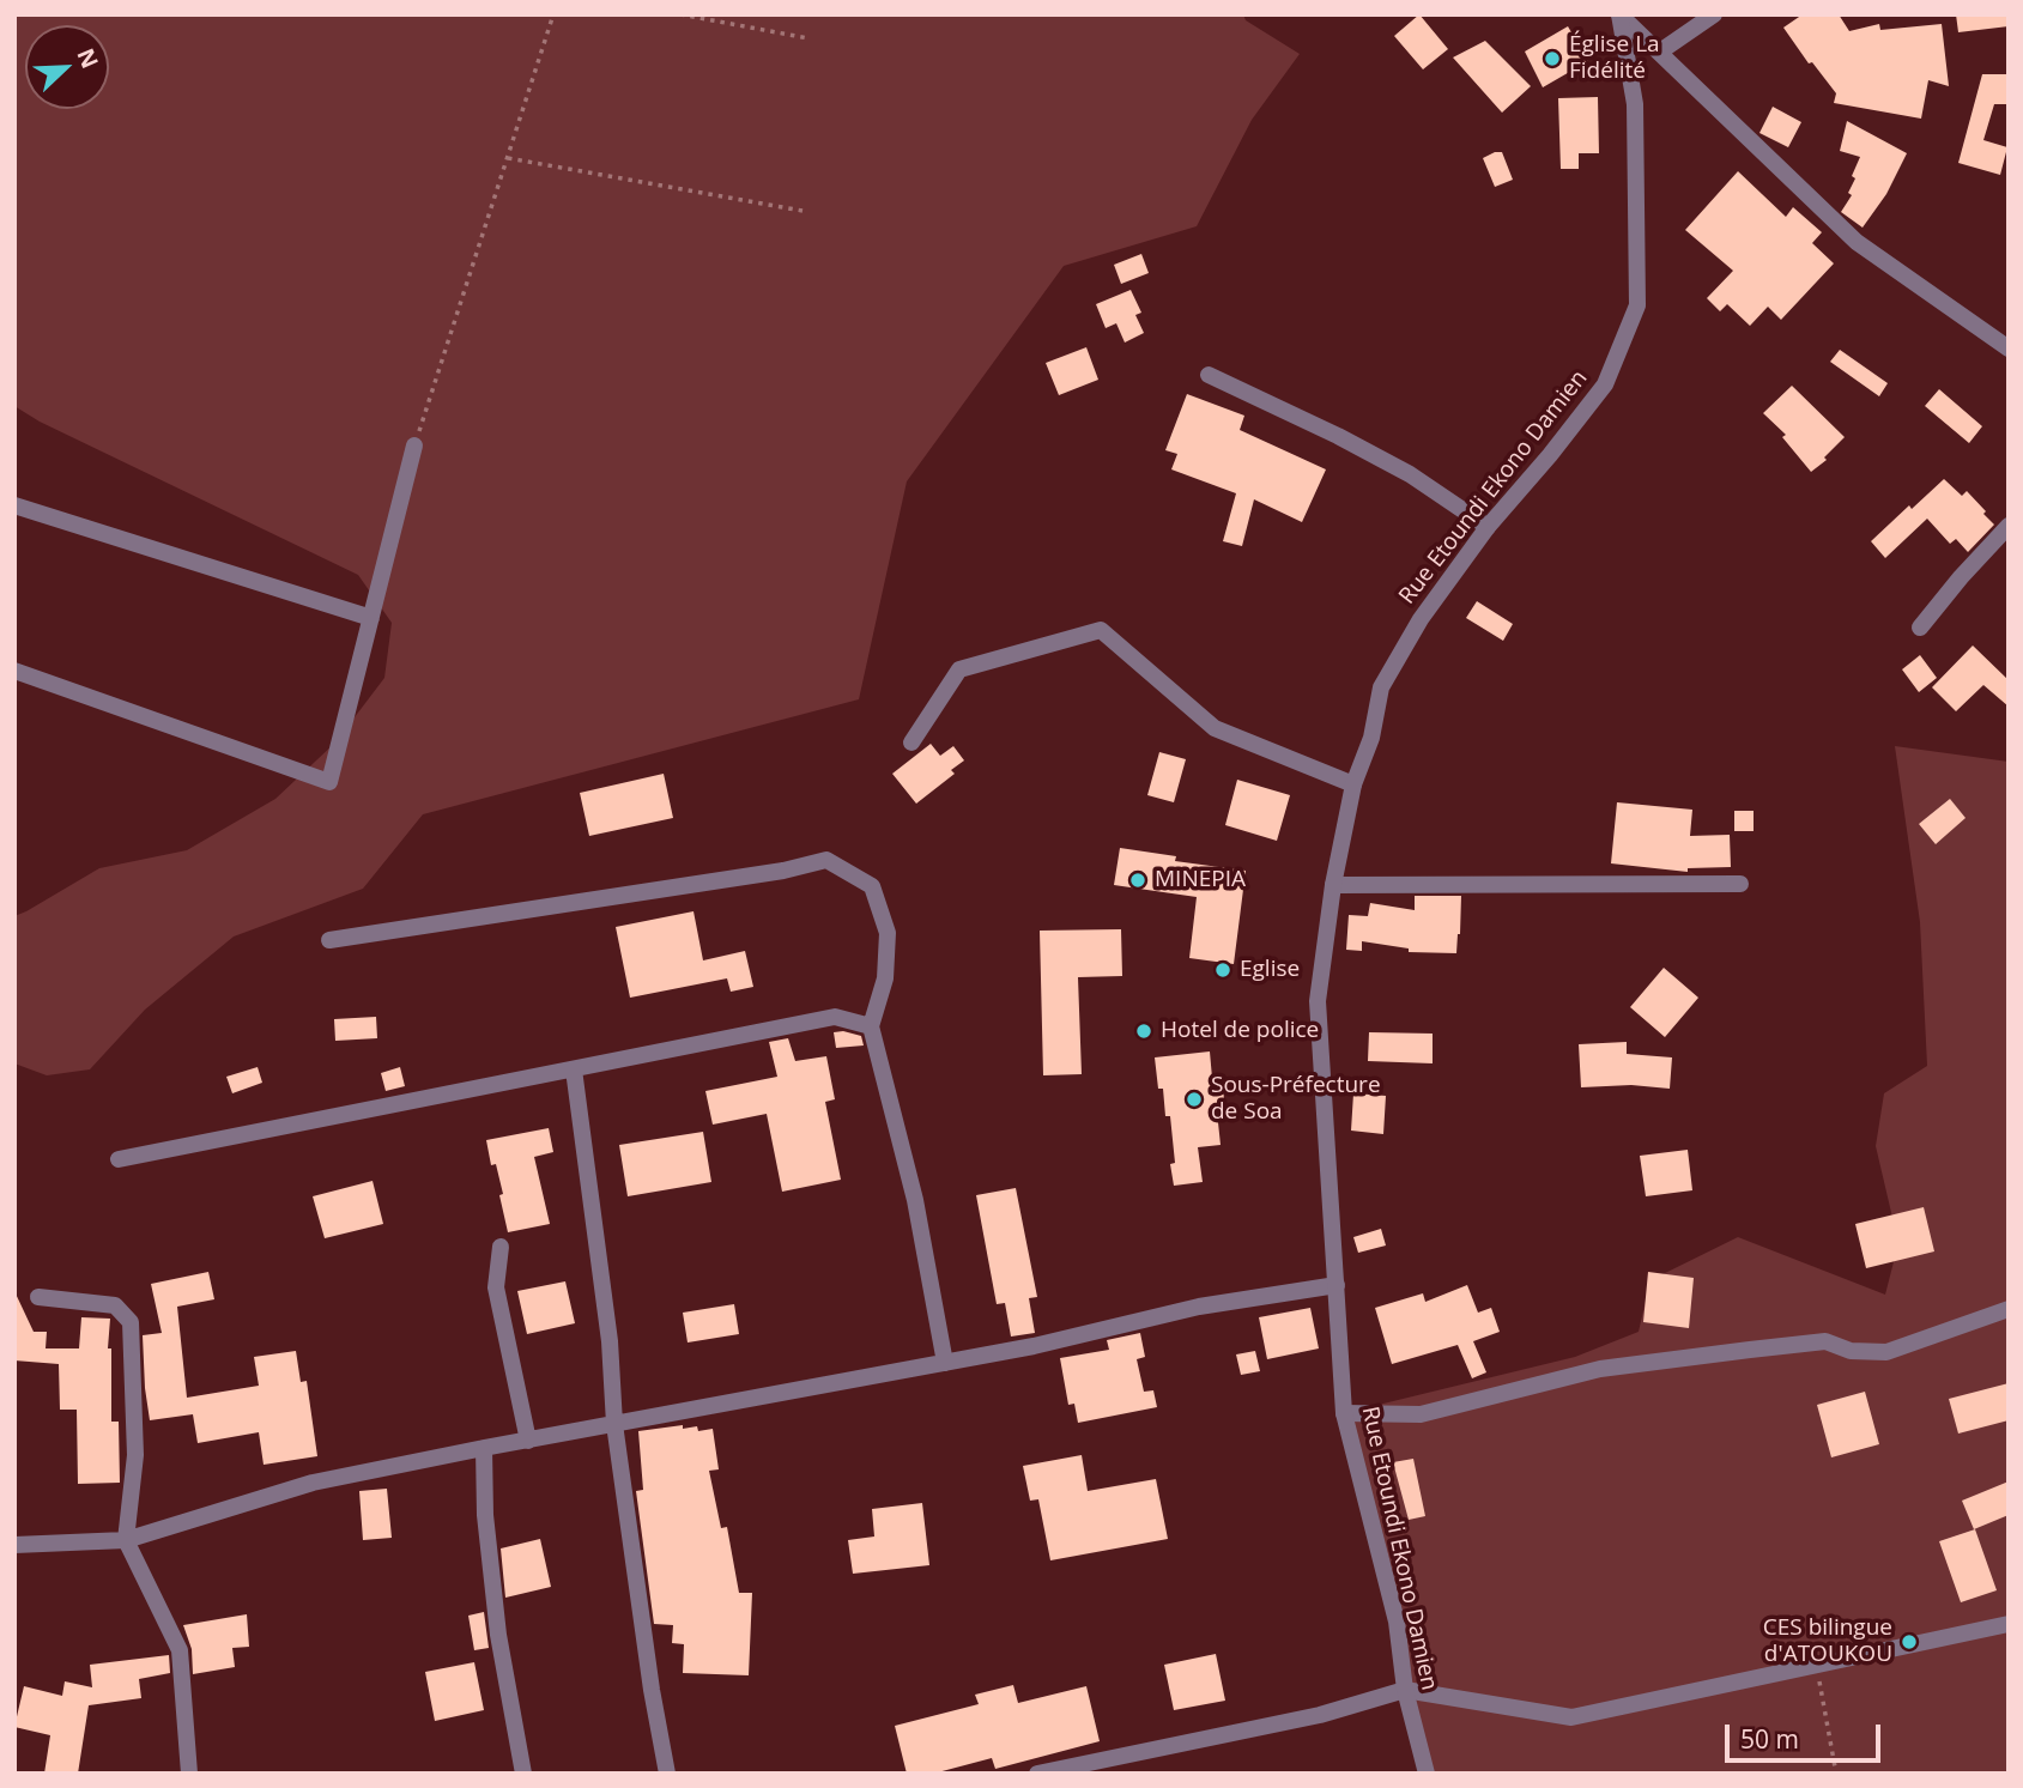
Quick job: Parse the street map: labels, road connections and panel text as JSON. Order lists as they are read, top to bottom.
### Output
{
  "streets": {
    "street": ["Rue Etoundi Ekono Damien"]
  },
  "places": [
    "Église La Fidélité",
    "MINEPIA",
    "Eglise",
    "Hotel de police",
    "Sous-Préfecture de Soa",
    "CES bilingue d'ATOUKOU"
  ],
  "scale_bar": "50 m",
  "north": "top right"
}
